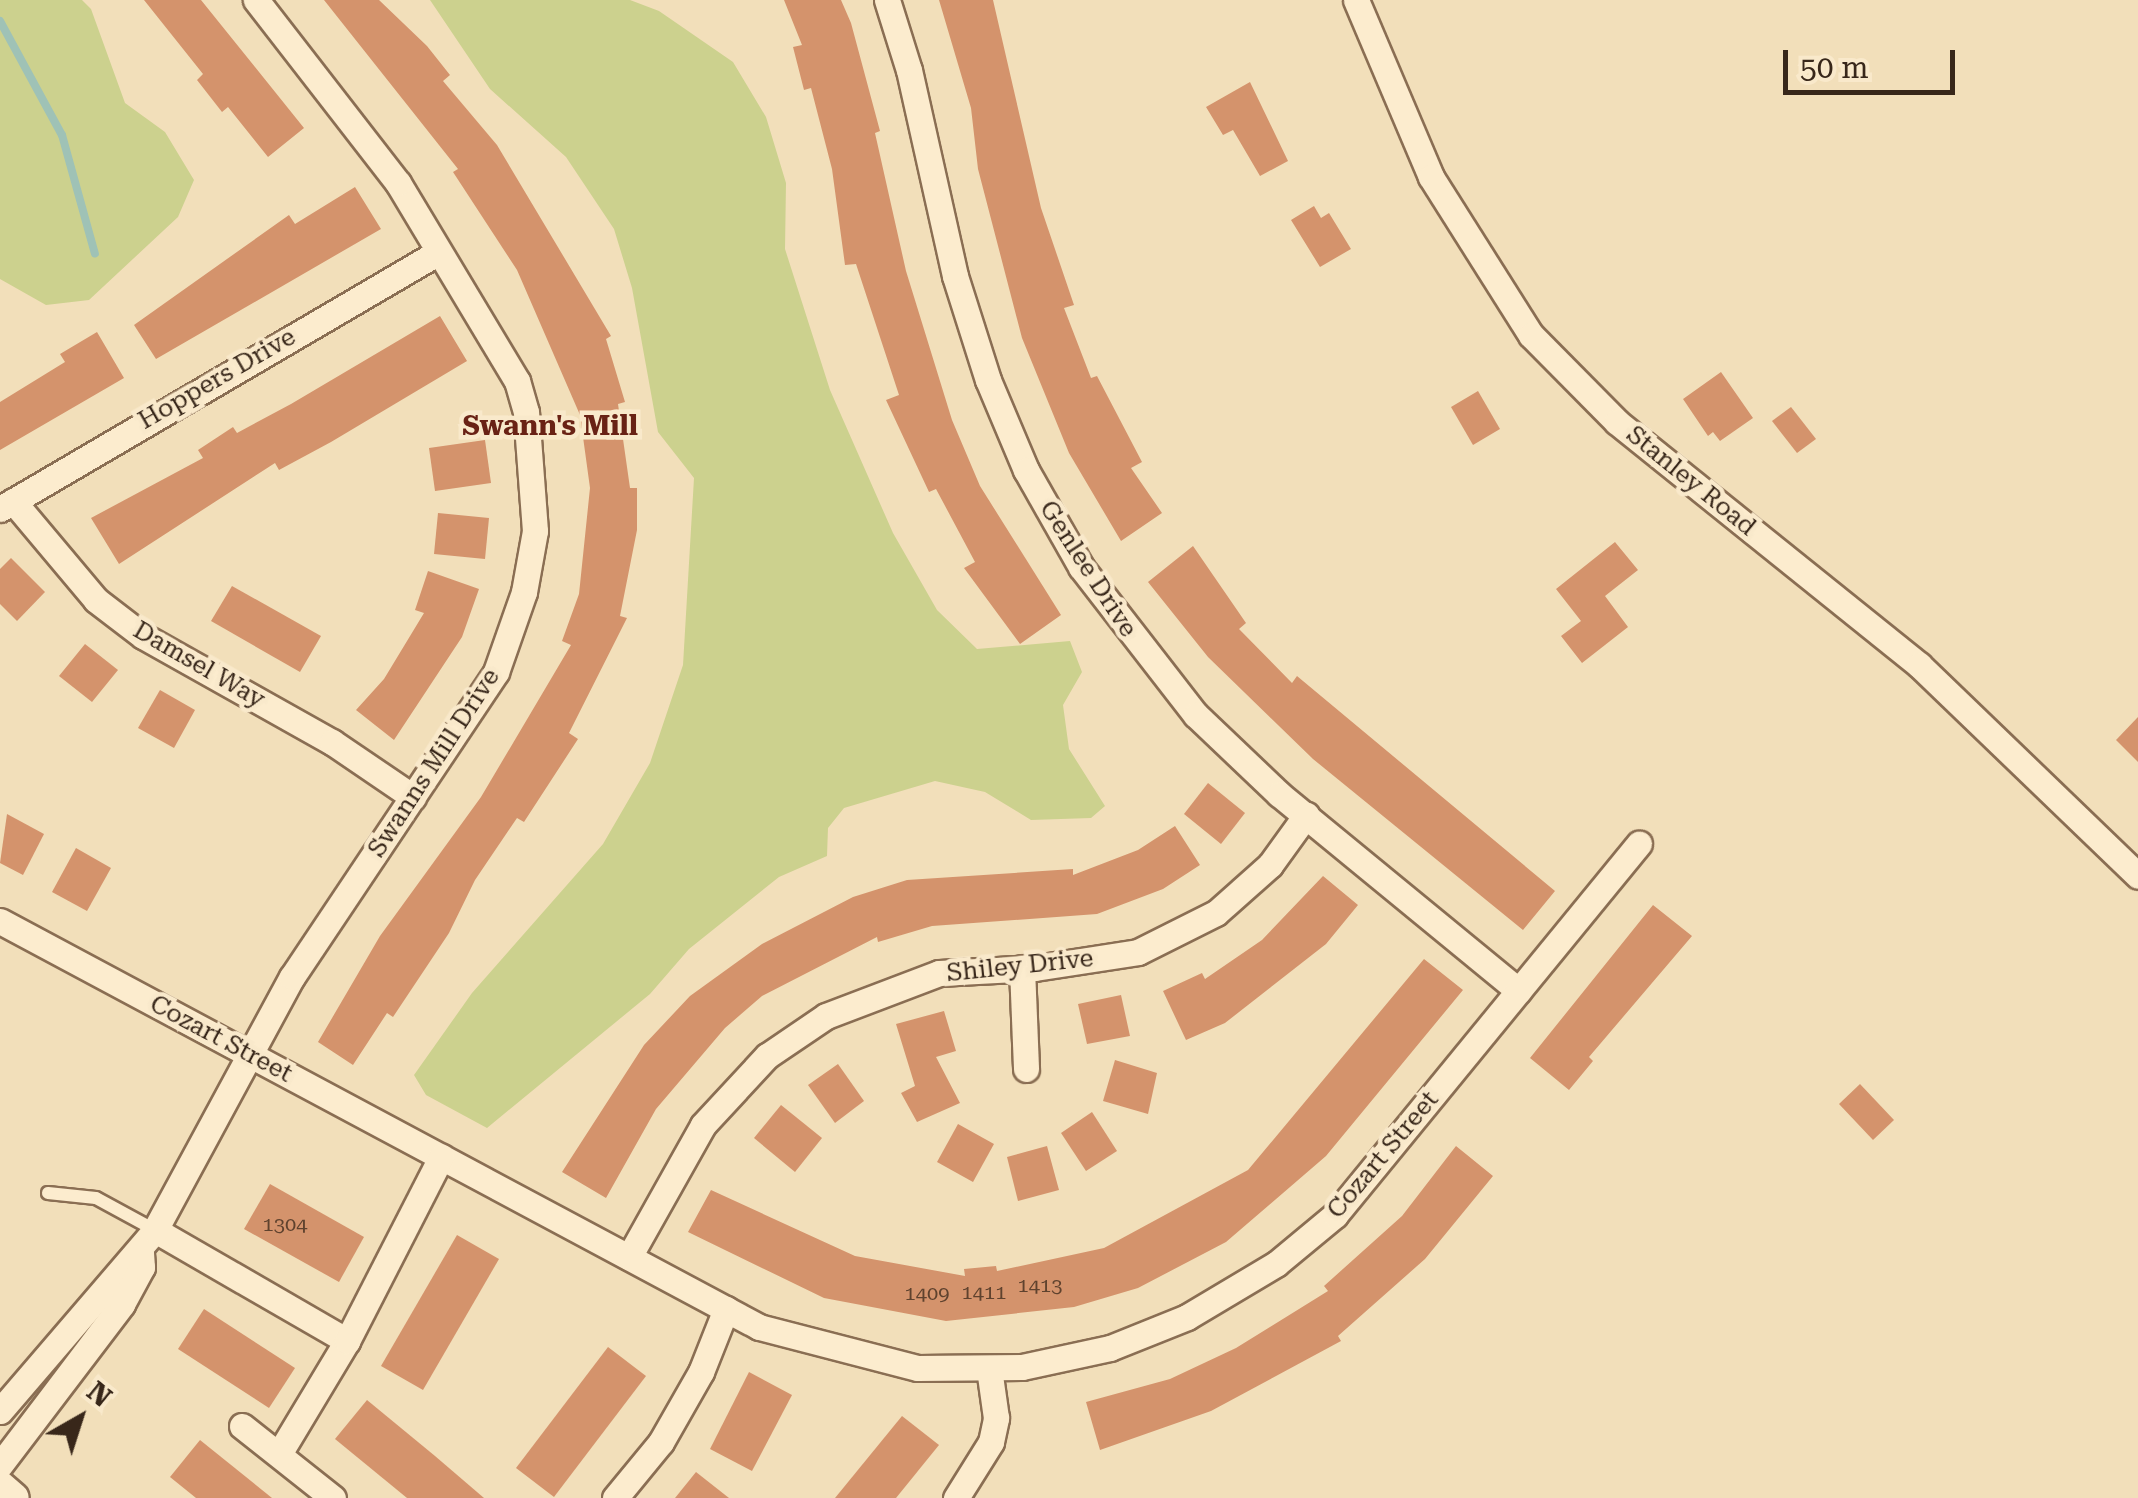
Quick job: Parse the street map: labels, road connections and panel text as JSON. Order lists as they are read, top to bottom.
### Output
{
  "streets": {
    "street": [
      "Hoppers Drive",
      "Stanley Road",
      "Genlee Drive",
      "Damsel Way",
      "Swanns Mill Drive",
      "Shiley Drive",
      "Cozart Street"
    ]
  },
  "crossings": [
    ["Hoppers Drive", "Damsel Way"],
    ["Hoppers Drive", "Swanns Mill Drive"],
    ["Genlee Drive", "Shiley Drive"],
    ["Genlee Drive", "Cozart Street"],
    ["Damsel Way", "Swanns Mill Drive"],
    ["Swanns Mill Drive", "Cozart Street"],
    ["Shiley Drive", "Cozart Street"]
  ],
  "districts": ["Swann's Mill"],
  "house_numbers": [
    "1304",
    "1413",
    "1411",
    "1409"
  ],
  "scale_bar": "50 m",
  "north": "top right"
}
